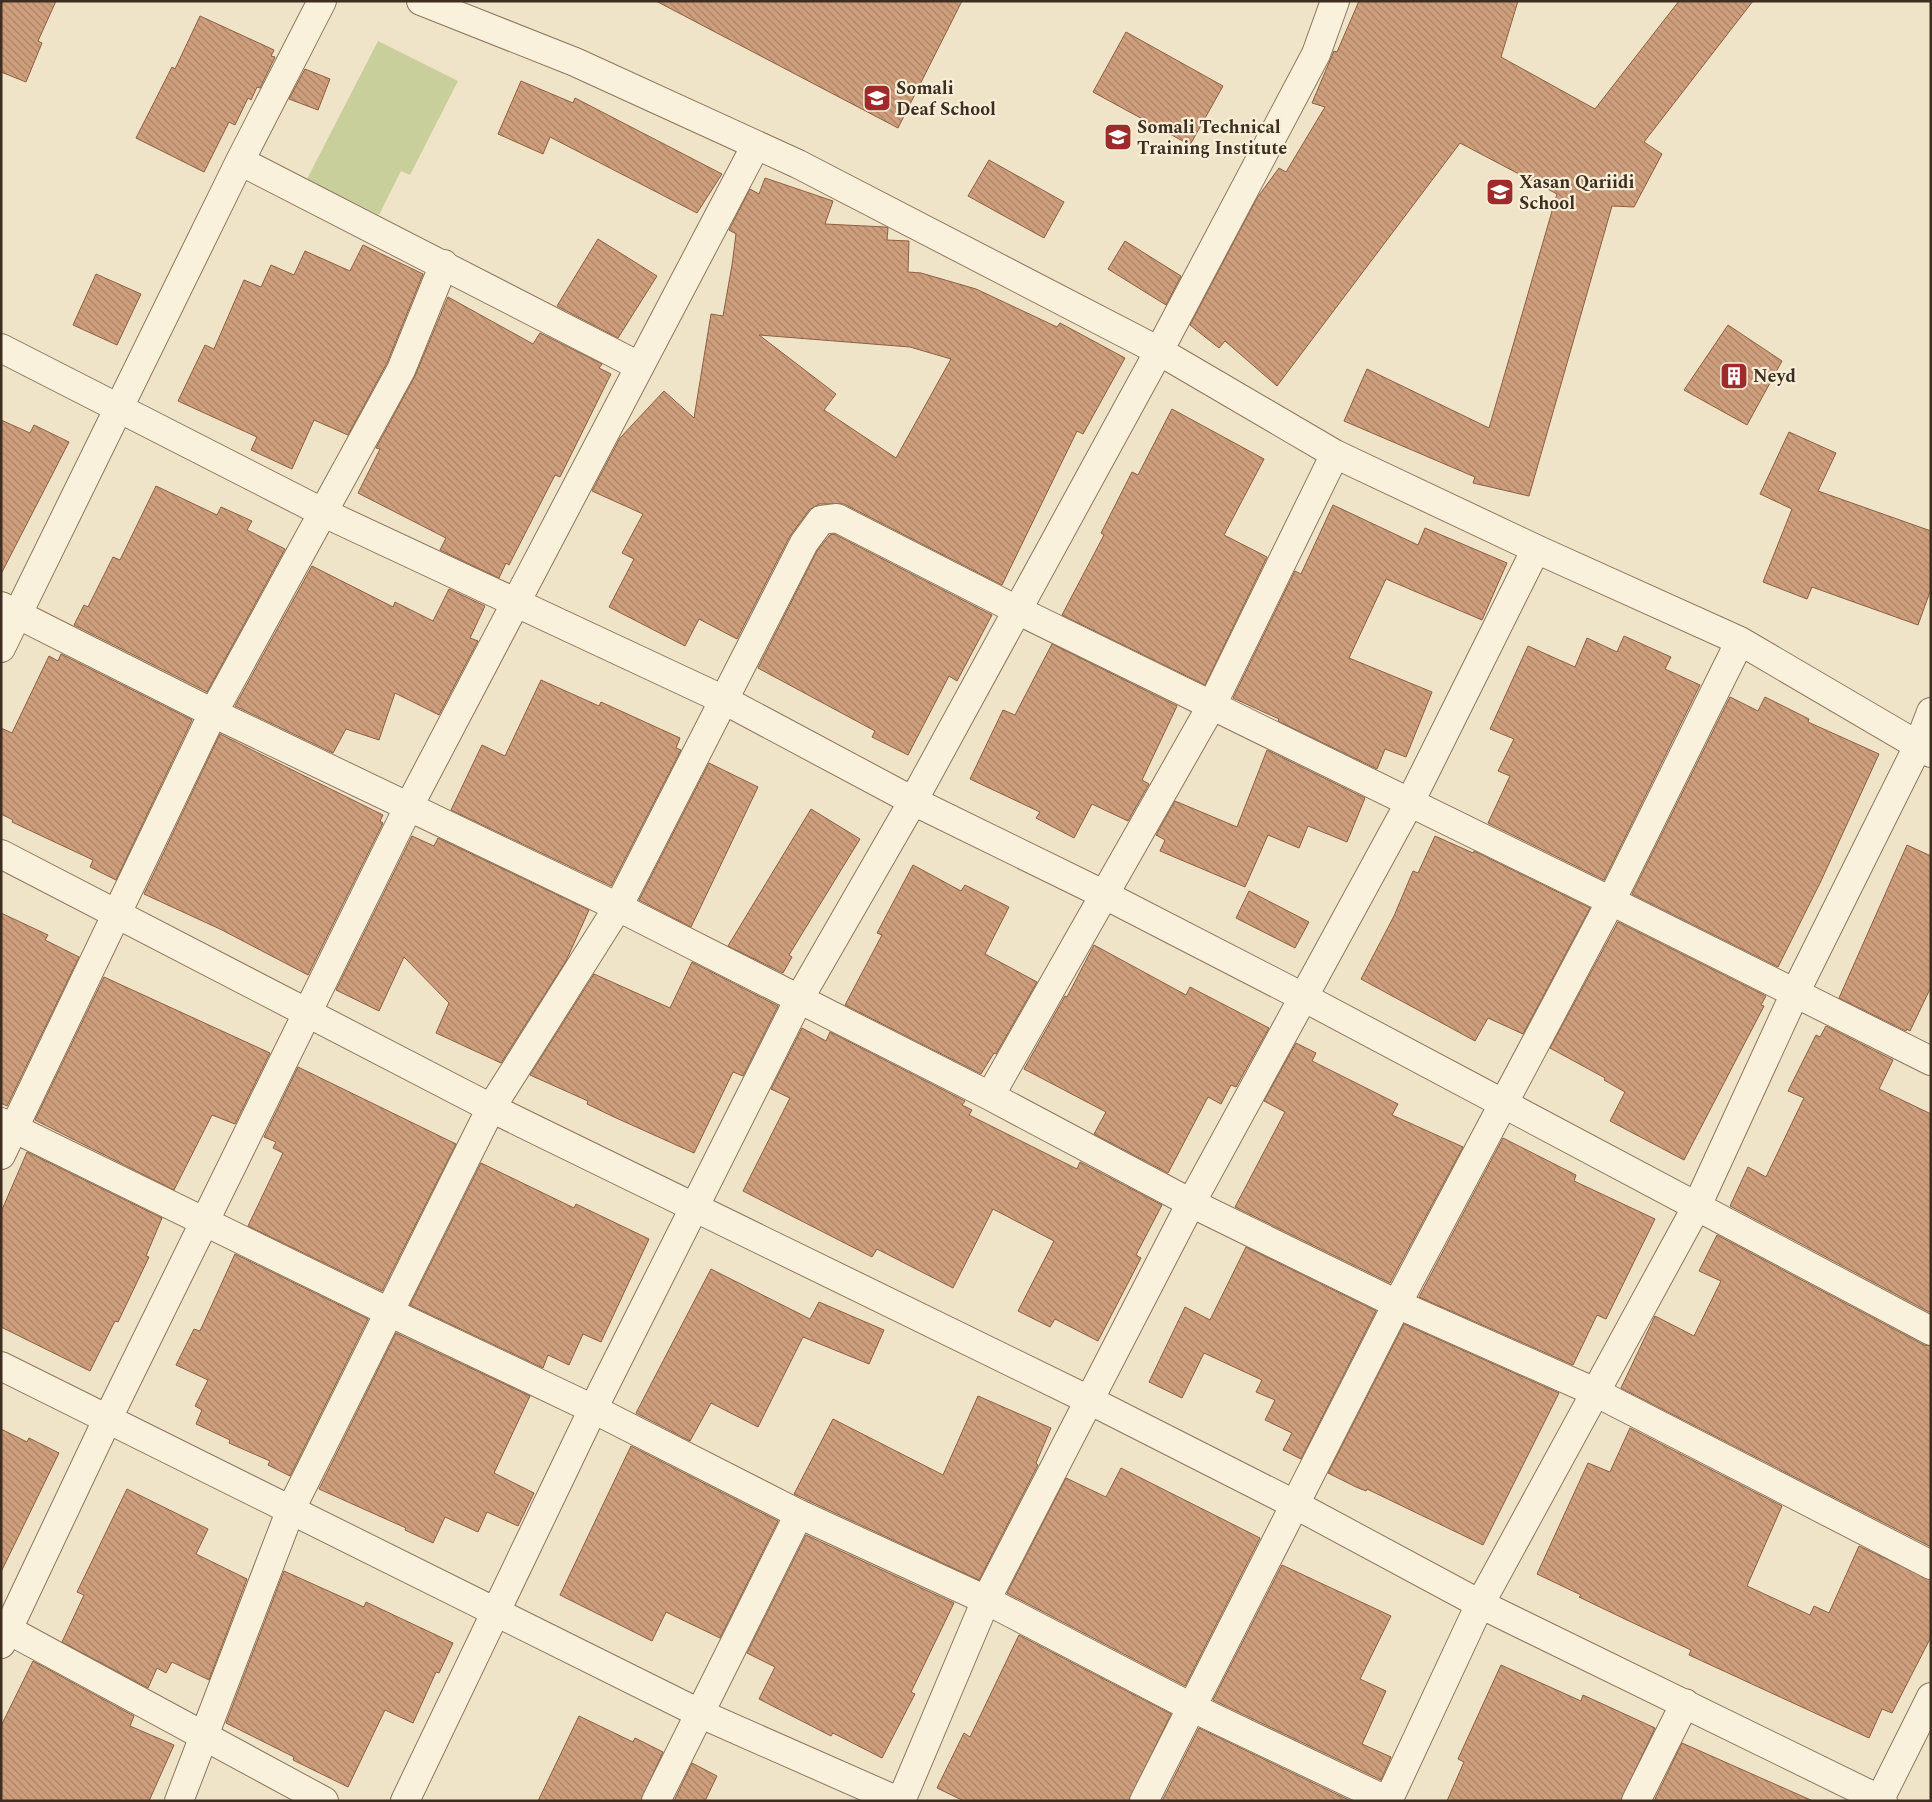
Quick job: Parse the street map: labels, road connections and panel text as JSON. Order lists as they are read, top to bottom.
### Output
{
  "places": {
    "school or university": ["Somali Deaf School", "Somali Technical Training Institute", "Xasan Qariidi School"],
    "building": ["Neyd"]
  }
}
